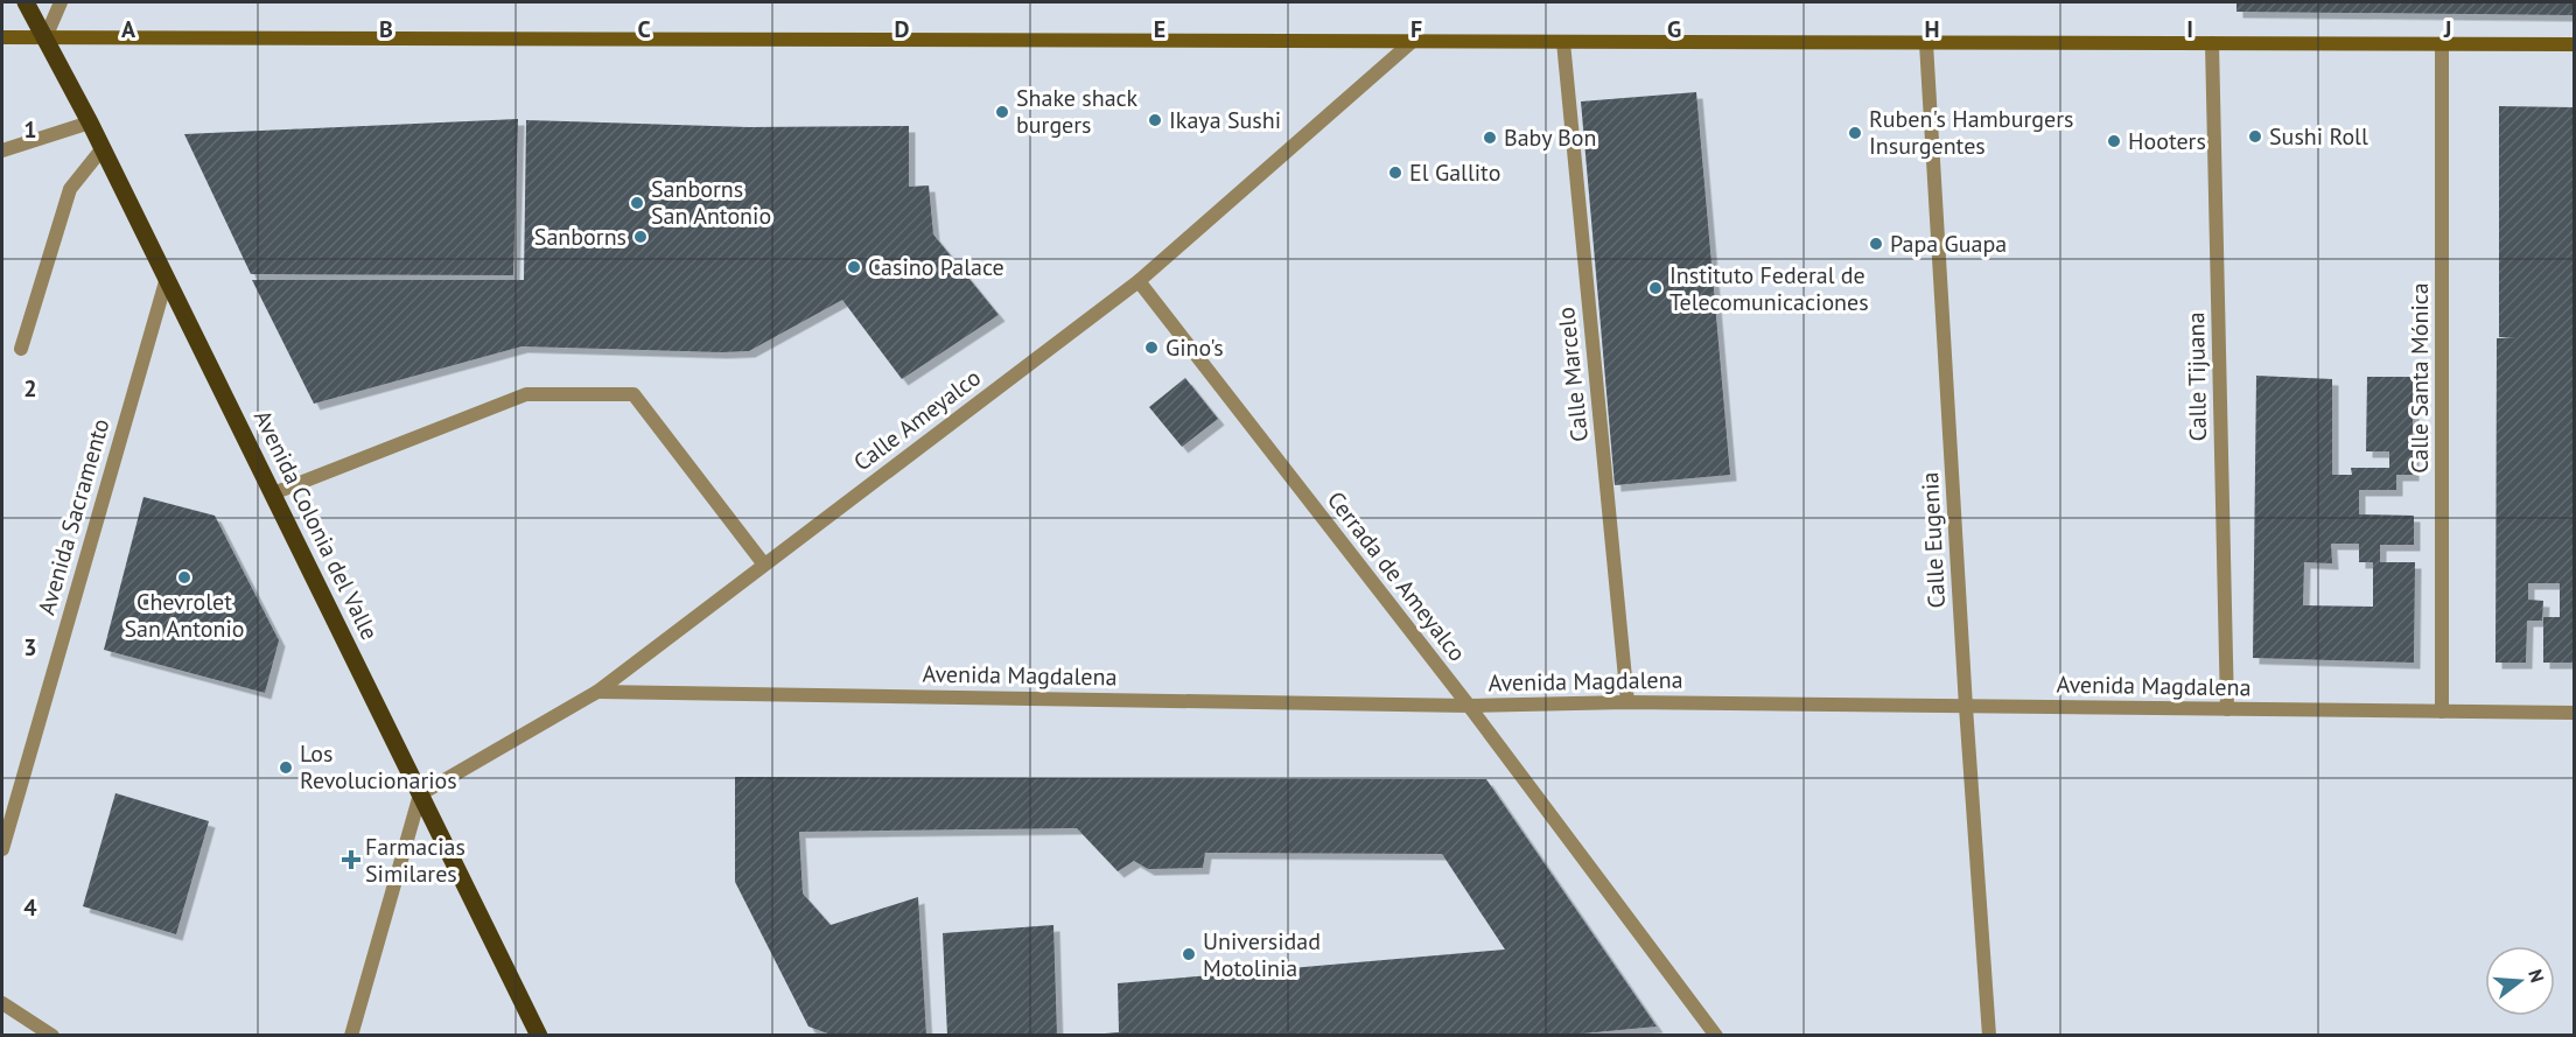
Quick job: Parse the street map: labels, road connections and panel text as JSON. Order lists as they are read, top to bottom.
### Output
{
  "streets": {
    "main road": ["Avenida Colonia del Valle"],
    "street": [
      "Calle Marcelo",
      "Calle Tijuana",
      "Calle Santa Mónica",
      "Calle Ameyalco",
      "Avenida Sacramento",
      "Calle Eugenia",
      "Cerrada de Ameyalco",
      "Avenida Magdalena"
    ]
  },
  "crossings": [
    ["Calle Marcelo", "Avenida Magdalena"],
    ["Calle Tijuana", "Avenida Magdalena"],
    ["Calle Santa Mónica", "Avenida Magdalena"],
    ["Calle Ameyalco", "Avenida Colonia del Valle"],
    ["Calle Ameyalco", "Cerrada de Ameyalco"],
    ["Calle Ameyalco", "Avenida Magdalena"],
    ["Avenida Sacramento", "Avenida Colonia del Valle"],
    ["Calle Eugenia", "Avenida Magdalena"],
    ["Cerrada de Ameyalco", "Avenida Magdalena"]
  ],
  "places": {
    "other": [
      "Shake shack burgers",
      "Ikaya Sushi",
      "Ruben's Hamburgers Insurgentes",
      "Sushi Roll",
      "Baby Bon",
      "Hooters",
      "El Gallito",
      "Sanborns San Antonio",
      "Sanborns",
      "Papa Guapa",
      "Casino Palace",
      "Instituto Federal de Telecomunicaciones",
      "Gino's",
      "Chevrolet San Antonio",
      "Los Revolucionarios",
      "Universidad Motolinia"
    ],
    "health": ["Farmacias Similares"]
  },
  "north": "right",
  "grid": {
    "columns": [
      "A",
      "B",
      "C",
      "D",
      "E",
      "F",
      "G",
      "H",
      "I",
      "J"
    ],
    "rows": [
      "1",
      "2",
      "3",
      "4"
    ]
  }
}
